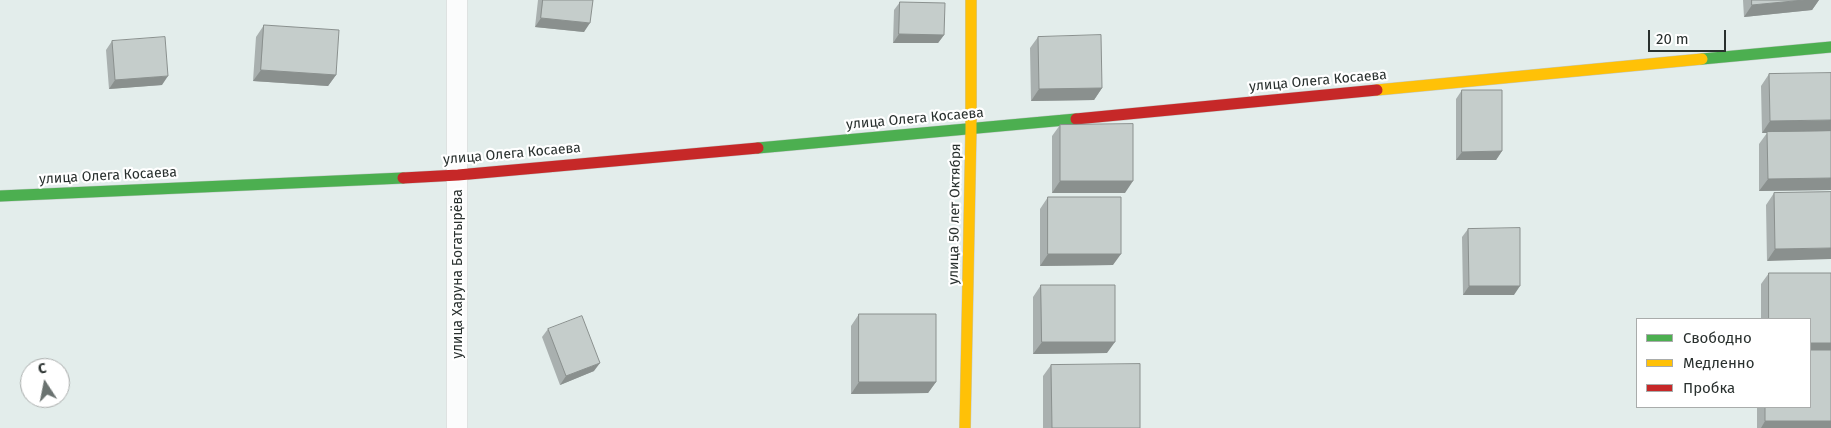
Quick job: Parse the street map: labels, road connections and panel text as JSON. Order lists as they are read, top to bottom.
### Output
{
  "streets": {
    "street": ["улица Олега Косаева", "улица 50 лет Октября", "улица Харуна Богатырёва"]
  },
  "crossings": [
    ["улица Олега Косаева", "улица 50 лет Октября"],
    ["улица Олега Косаева", "улица Харуна Богатырёва"]
  ],
  "legend": ["Свободно", "Медленно", "Пробка"],
  "scale_bar": "20 m",
  "north": "top"
}
